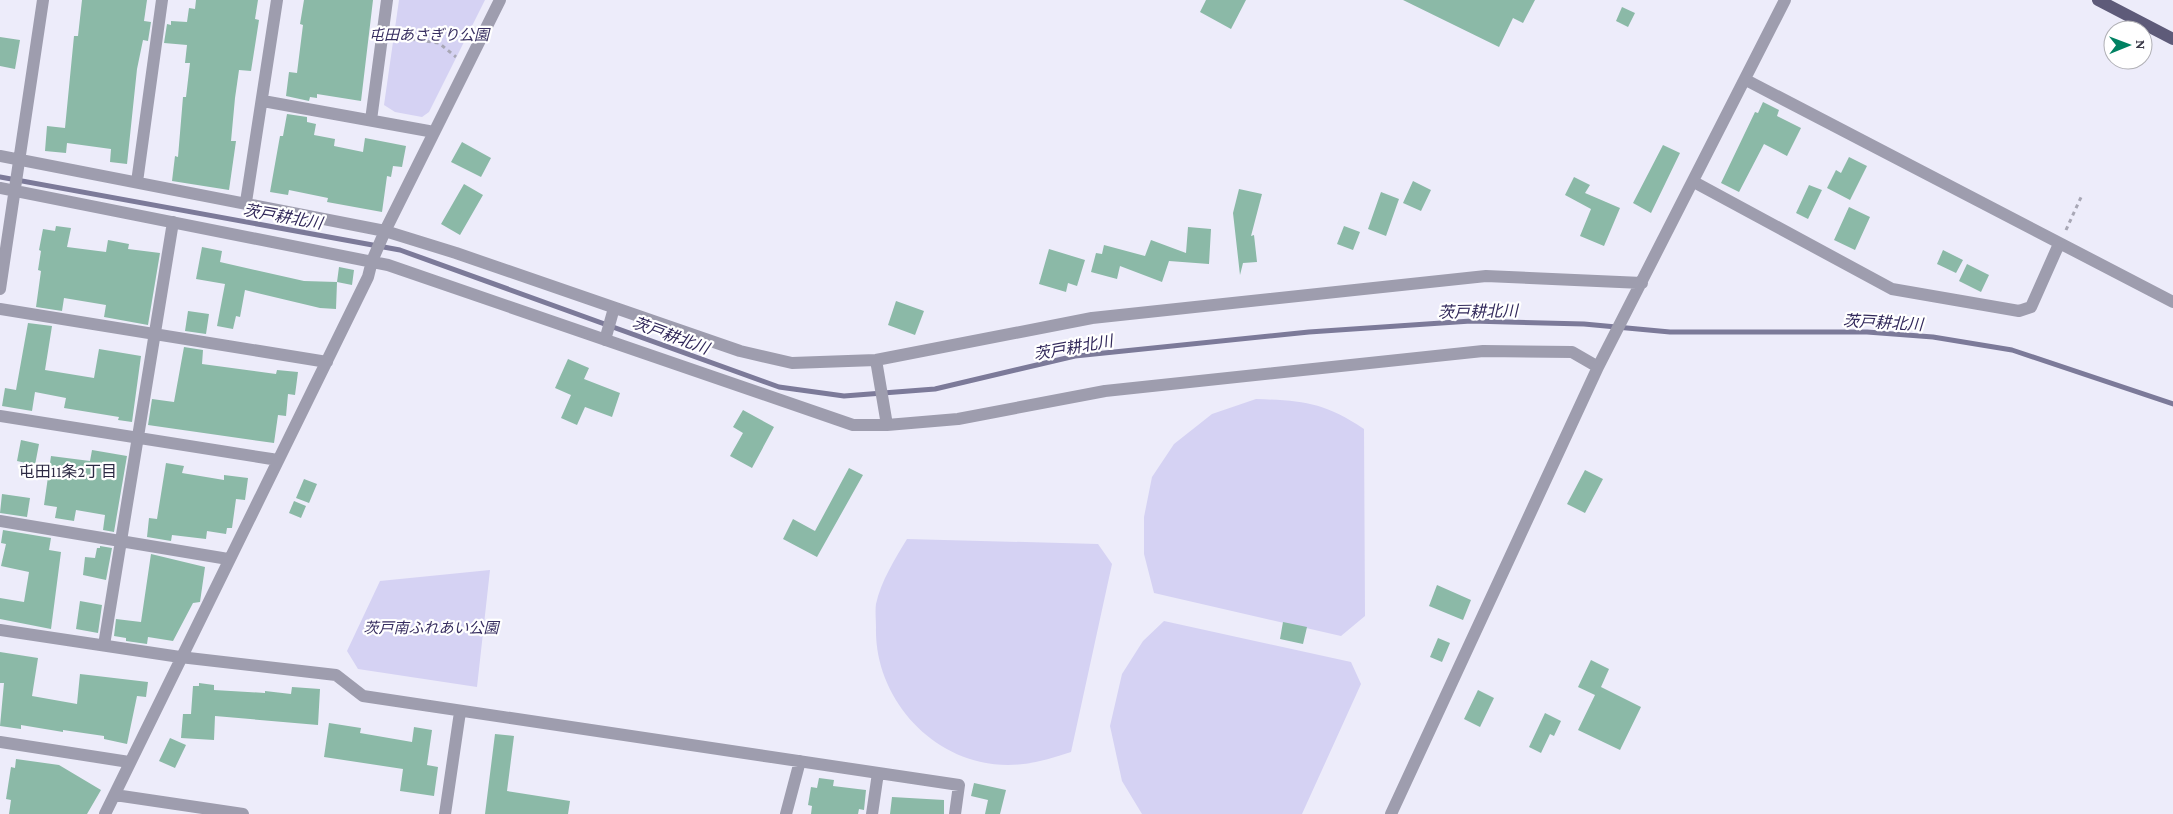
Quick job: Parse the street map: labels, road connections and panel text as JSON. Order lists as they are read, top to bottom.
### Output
{
  "districts": ["屯田11条2丁目"],
  "water": ["茨戸耕北川"],
  "parks": ["屯田あさぎり公園", "茨戸南ふれあい公園"],
  "north": "right"
}
